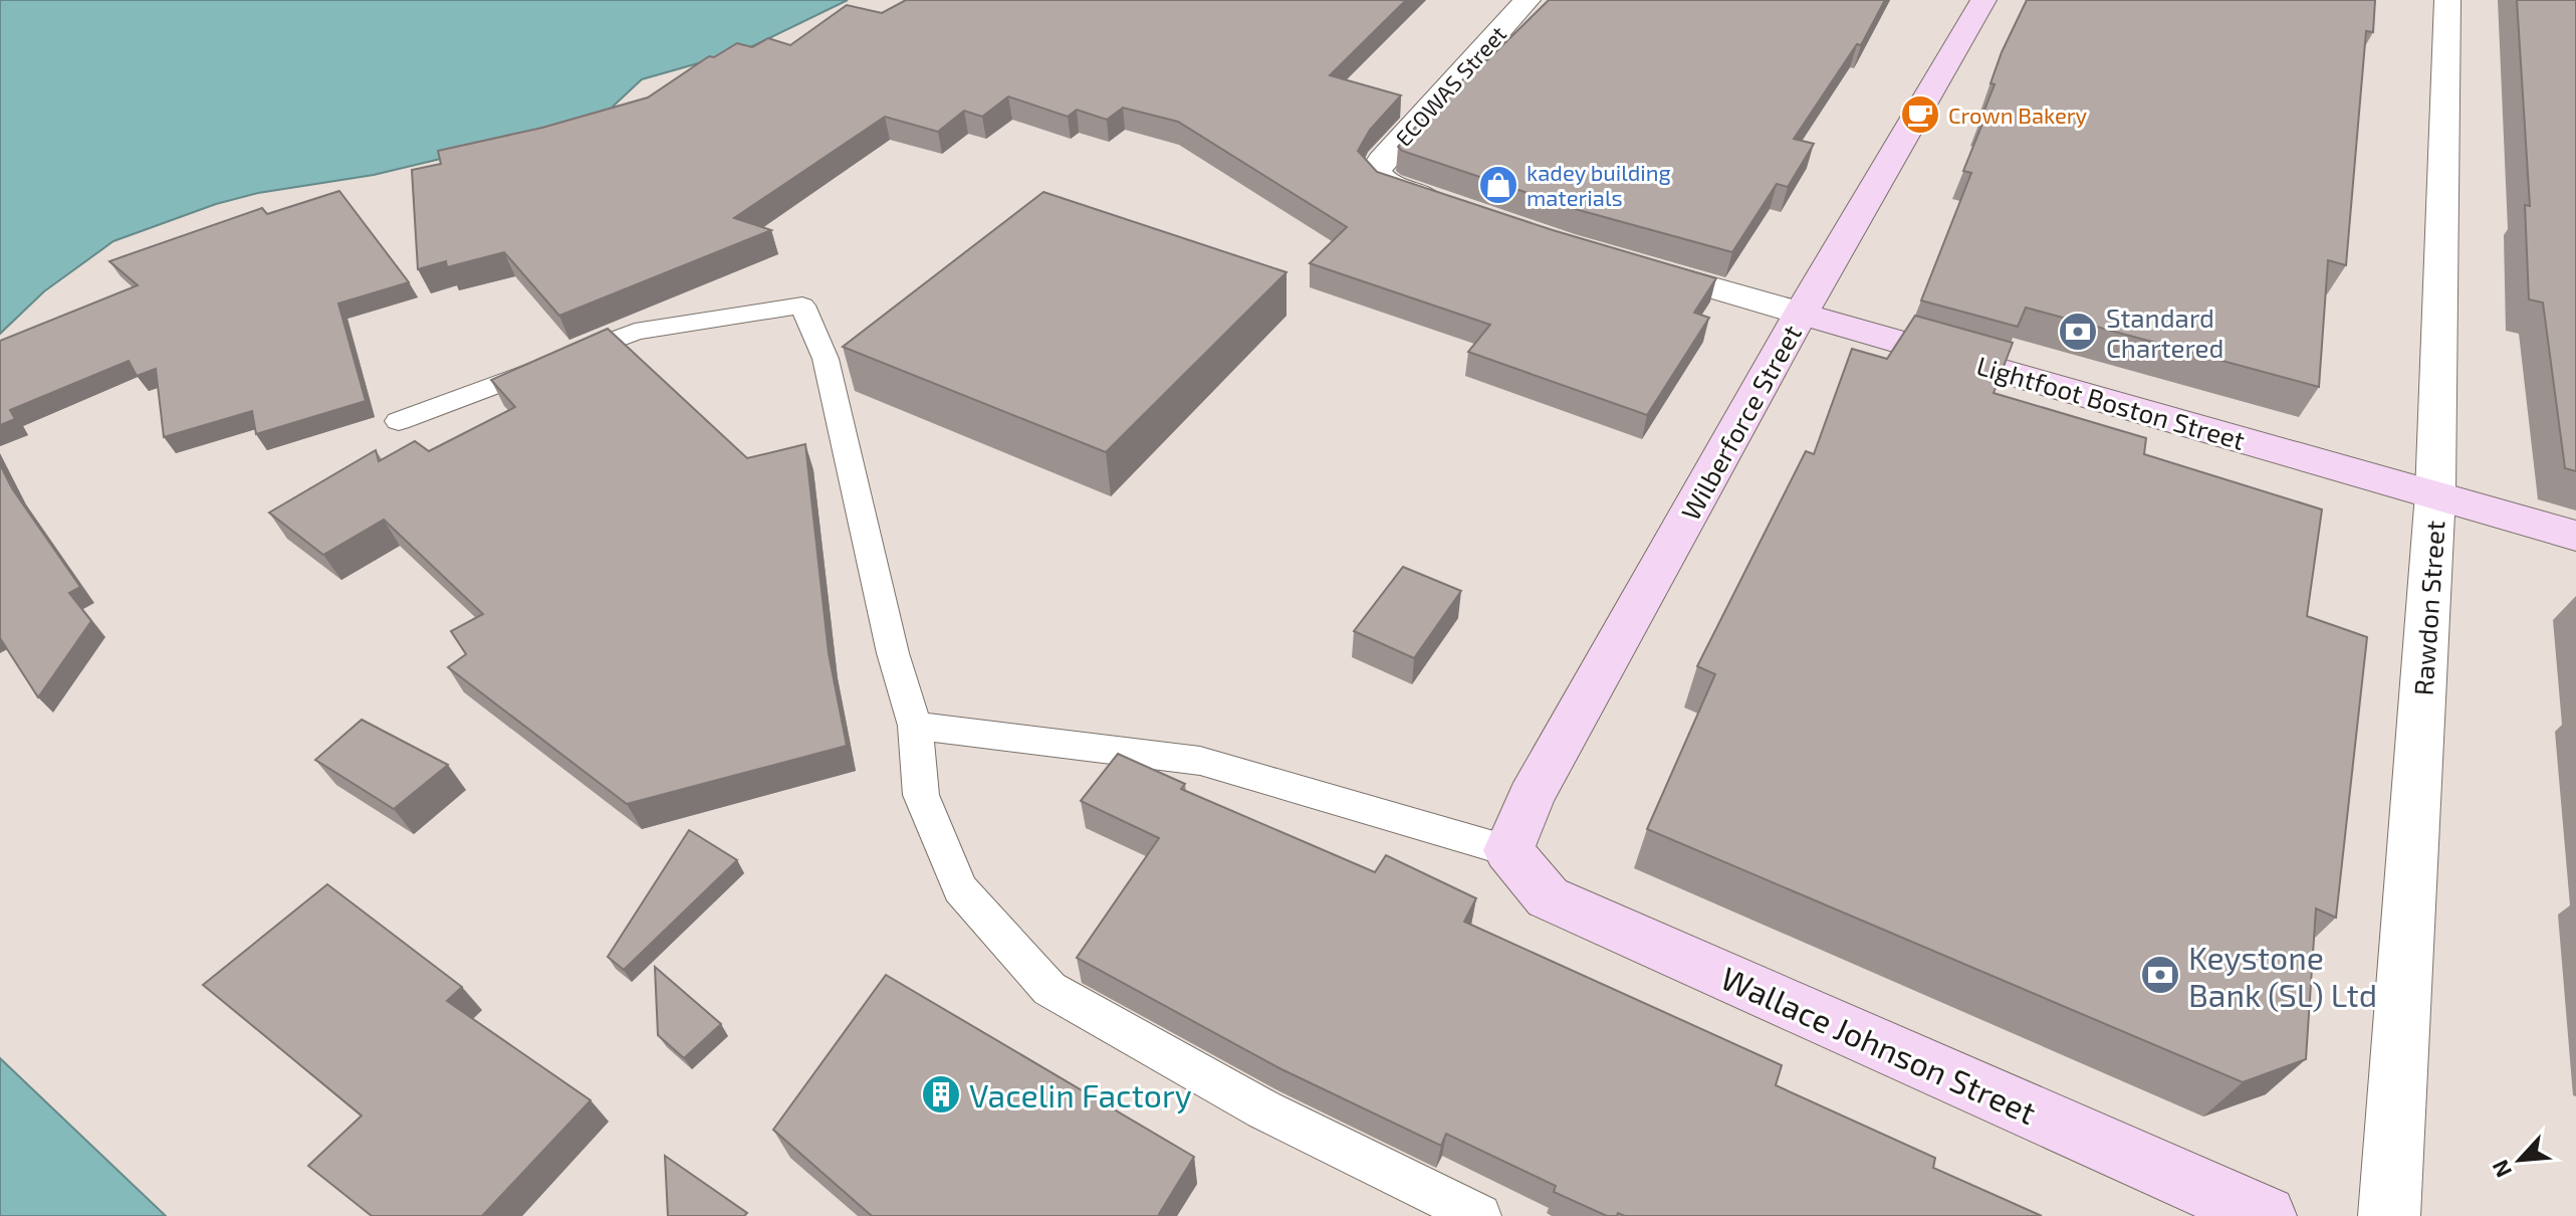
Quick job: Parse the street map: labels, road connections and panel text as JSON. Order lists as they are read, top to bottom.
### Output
{
  "streets": {
    "main road": ["Lightfoot Boston Street", "Wilberforce Street", "Wallace Johnson Street"],
    "street": ["ECOWAS Street", "Rawdon Street"]
  },
  "crossings": [
    ["Lightfoot Boston Street", "Wilberforce Street"],
    ["Lightfoot Boston Street", "Rawdon Street"],
    ["Wilberforce Street", "Wallace Johnson Street"]
  ],
  "places": {
    "cafe": ["Crown Bakery"],
    "shop": ["kadey building materials"],
    "bank": ["Standard Chartered", "Keystone Bank (SL) Ltd"],
    "building": ["Vacelin Factory"]
  },
  "north": "bottom left"
}
